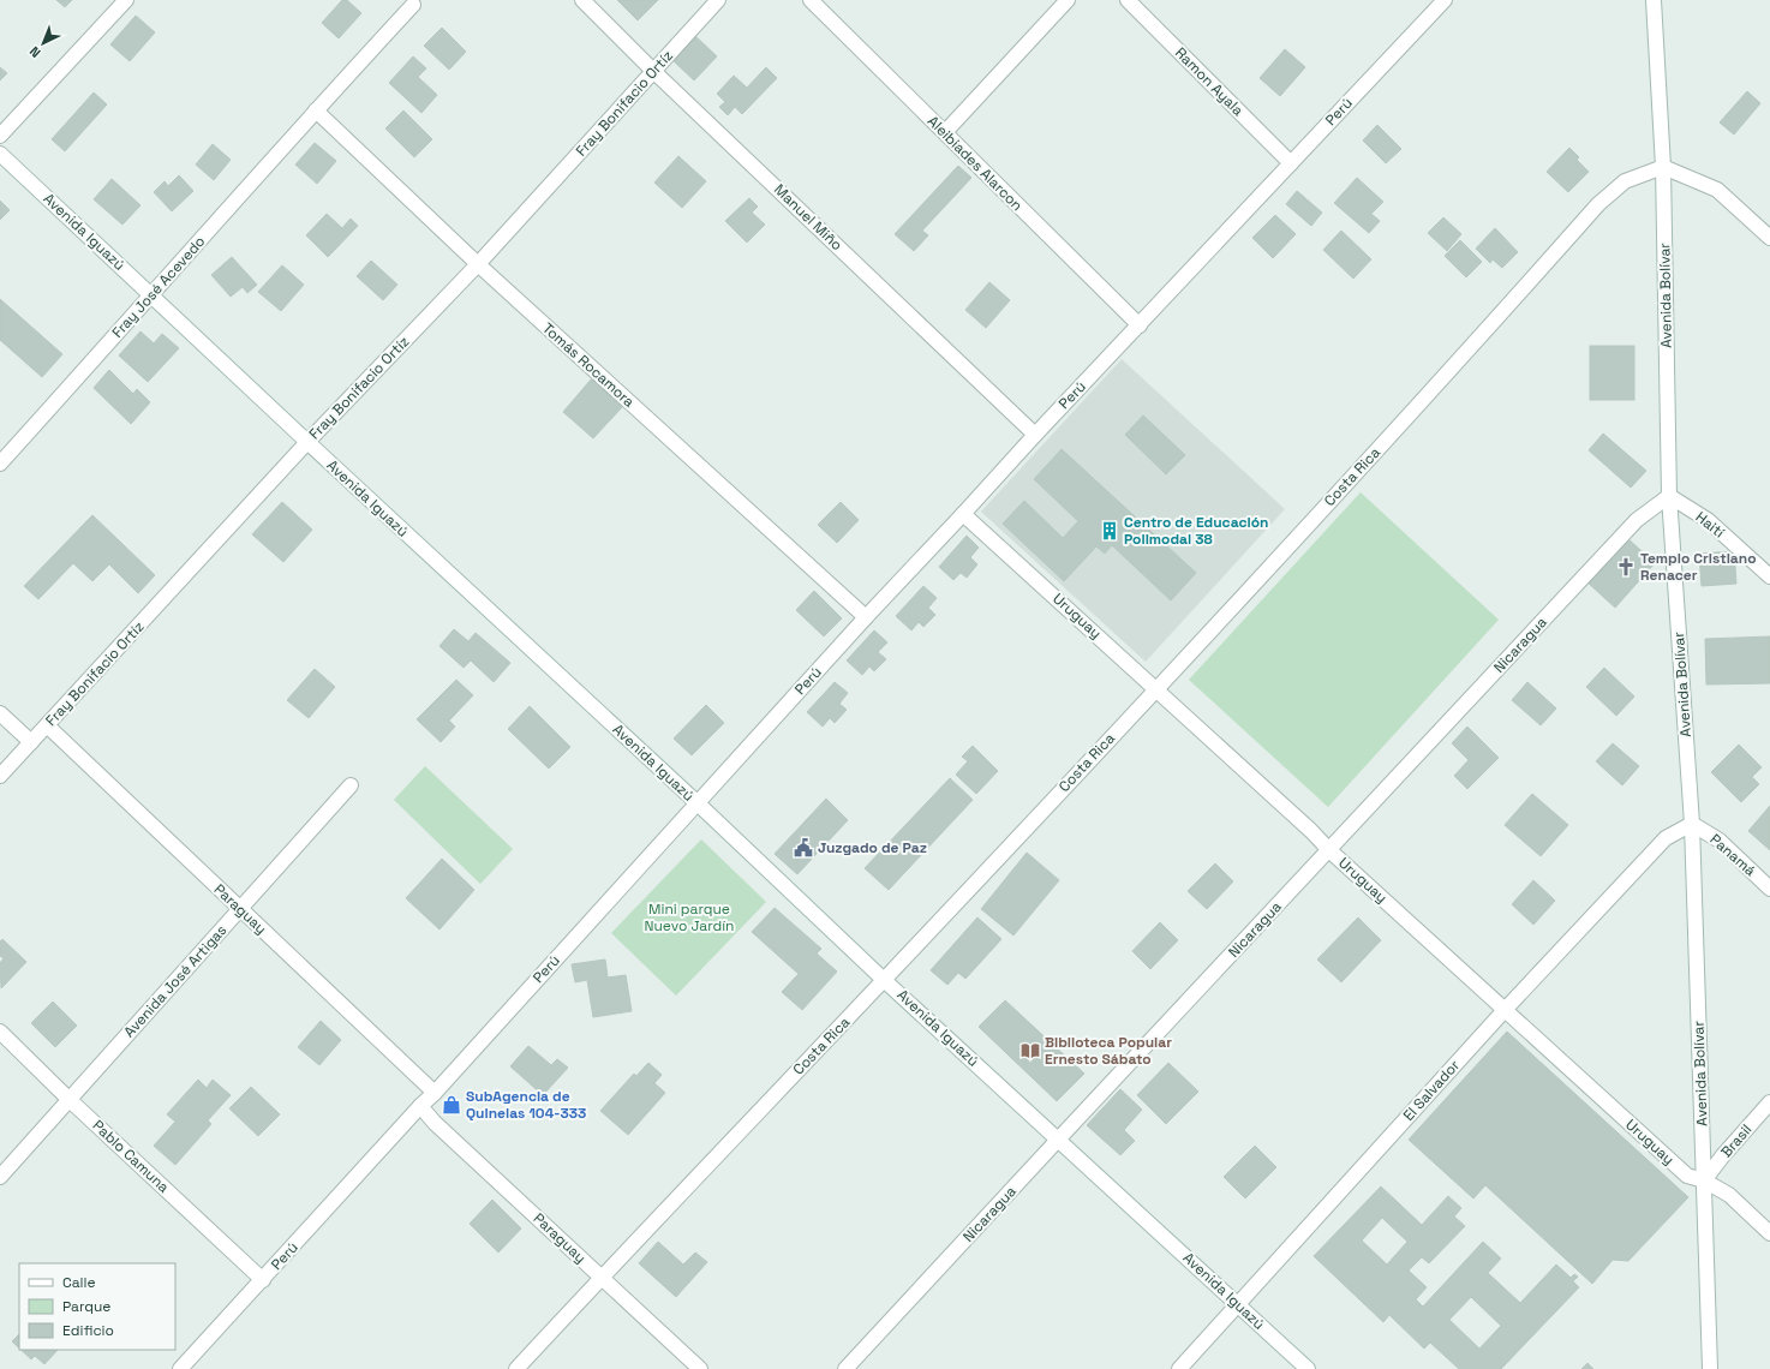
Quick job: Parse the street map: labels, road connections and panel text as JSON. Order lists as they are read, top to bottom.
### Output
{
  "streets": {
    "street": [
      "Ramon Ayala",
      "Fray Bonifacio Ortíz",
      "Perú",
      "Aleibiades Alarcon",
      "Manuel Miño",
      "Avenida Iguazú",
      "Fray José Acevedo",
      "Avenida Bolívar",
      "Tomás Rocamora",
      "Costa Rica",
      "Haití",
      "Uruguay",
      "Nicaragua",
      "Panamá",
      "Paraguay",
      "Avenida José Artigas",
      "El Salvador",
      "Brasil",
      "Pablo Camuna"
    ]
  },
  "crossings": [
    ["Ramon Ayala", "Perú"],
    ["Fray Bonifacio Ortíz", "Manuel Miño"],
    ["Fray Bonifacio Ortíz", "Avenida Iguazú"],
    ["Fray Bonifacio Ortíz", "Tomás Rocamora"],
    ["Fray Bonifacio Ortíz", "Paraguay"],
    ["Perú", "Aleibiades Alarcon"],
    ["Perú", "Manuel Miño"],
    ["Perú", "Avenida Iguazú"],
    ["Perú", "Tomás Rocamora"],
    ["Perú", "Uruguay"],
    ["Perú", "Paraguay"],
    ["Perú", "Pablo Camuna"],
    ["Avenida Iguazú", "Fray José Acevedo"],
    ["Avenida Iguazú", "Costa Rica"],
    ["Avenida Iguazú", "Nicaragua"],
    ["Avenida Iguazú", "El Salvador"],
    ["Fray José Acevedo", "Tomás Rocamora"],
    ["Avenida Bolívar", "Costa Rica"],
    ["Avenida Bolívar", "Haití"],
    ["Avenida Bolívar", "Uruguay"],
    ["Avenida Bolívar", "Nicaragua"],
    ["Avenida Bolívar", "Panamá"],
    ["Avenida Bolívar", "El Salvador"],
    ["Avenida Bolívar", "Brasil"],
    ["Costa Rica", "Uruguay"],
    ["Costa Rica", "Paraguay"],
    ["Haití", "Nicaragua"],
    ["Uruguay", "Nicaragua"],
    ["Uruguay", "El Salvador"],
    ["Uruguay", "Brasil"],
    ["Panamá", "El Salvador"],
    ["Paraguay", "Avenida José Artigas"],
    ["Avenida José Artigas", "Pablo Camuna"]
  ],
  "parks": ["Mini parque Nuevo Jardín"],
  "places": {
    "building": ["Centro de Educación Polimodal 38"],
    "church": ["Templo Cristiano Renacer"],
    "public building": ["Juzgado de Paz"],
    "library": ["Biblioteca Popular Ernesto Sábato"],
    "shop": ["SubAgencia de Quinelas 104-333"]
  },
  "legend": ["Calle", "Parque", "Edificio"],
  "north": "bottom left"
}
